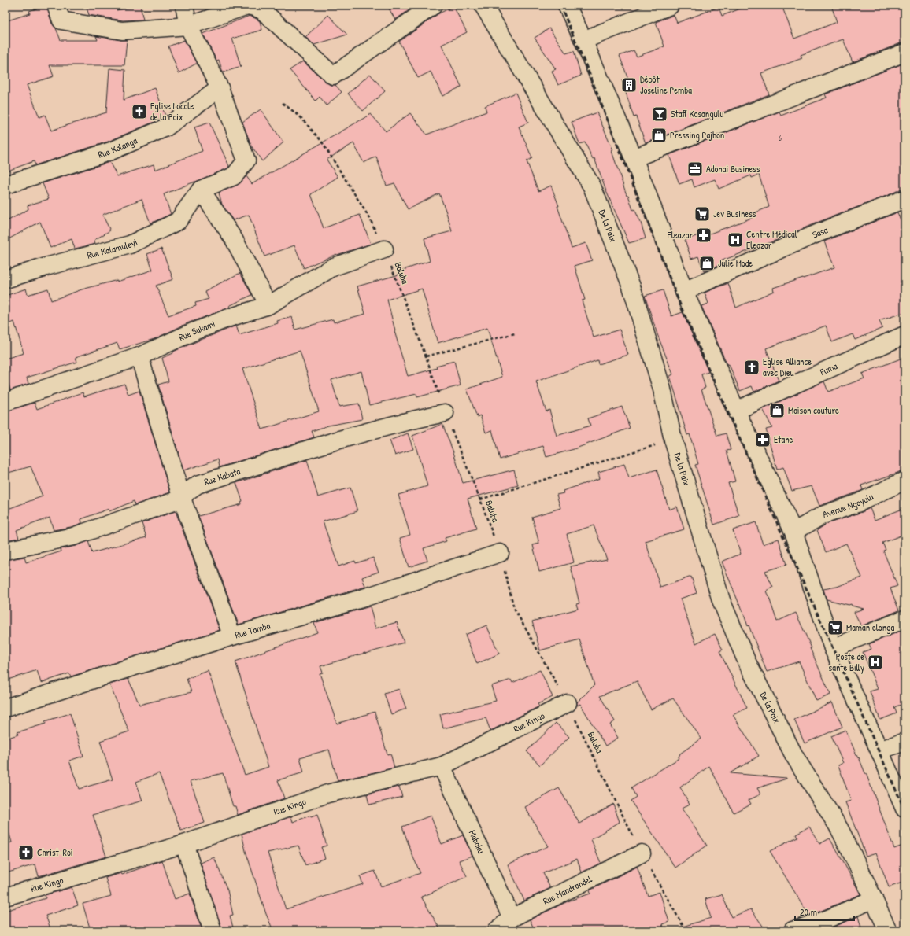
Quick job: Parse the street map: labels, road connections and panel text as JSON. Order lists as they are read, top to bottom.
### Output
{
  "streets": {
    "street": [
      "Rue Kalanga",
      "De la Paix",
      "Sasa",
      "Rue Kalamuleyi",
      "Rue Sukami",
      "Fuma",
      "Rue Kabata",
      "Avenue Ngoyulu",
      "Rue Tamba",
      "Rue Kingo",
      "Mabaku",
      "Rue Mandrandel"
    ],
    "path": ["Baluba"]
  },
  "crossings": [
    ["Baluba", "Rue Sukami"],
    ["Baluba", "Rue Kabata"],
    ["Baluba", "Rue Tamba"],
    ["Baluba", "Rue Kingo"],
    ["Baluba", "Rue Mandrandel"],
    ["Rue Kingo", "Mabaku"],
    ["Mabaku", "Rue Mandrandel"]
  ],
  "places": {
    "building": ["Dépôt Joseline Pemba"],
    "church": ["Eglise Locale de la Paix", "Eglise Alliance avec Dieu", "Christ-Roi"],
    "bar": ["Staff Kasangulu"],
    "shop": ["Pressing Pajhon", "Julie Mode", "Maison couture"],
    "office": ["Adonai Business"],
    "supermarket": ["Jev Business", "Maman elonga"],
    "pharmacy": ["Eleazar", "Etane"],
    "hospital": ["Centre Médical Eleazar", "Poste de santé Billy"]
  },
  "house_numbers": ["6"],
  "scale_bar": "20 m"
}
